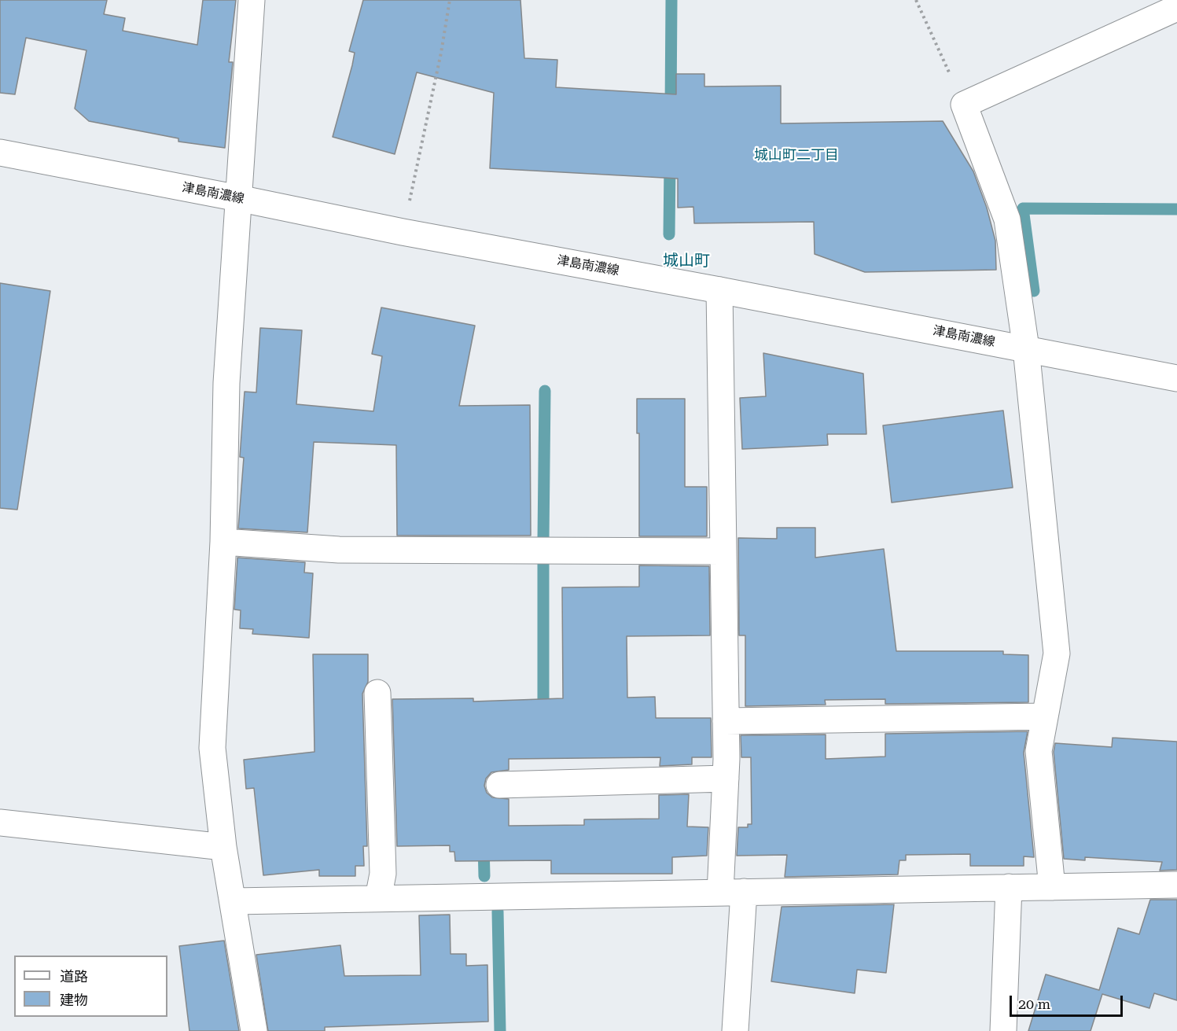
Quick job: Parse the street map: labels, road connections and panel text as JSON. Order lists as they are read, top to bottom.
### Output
{
  "streets": {
    "street": ["津島南濃線"]
  },
  "districts": ["城山町二丁目", "城山町"],
  "legend": ["道路", "建物"],
  "scale_bar": "20 m"
}
